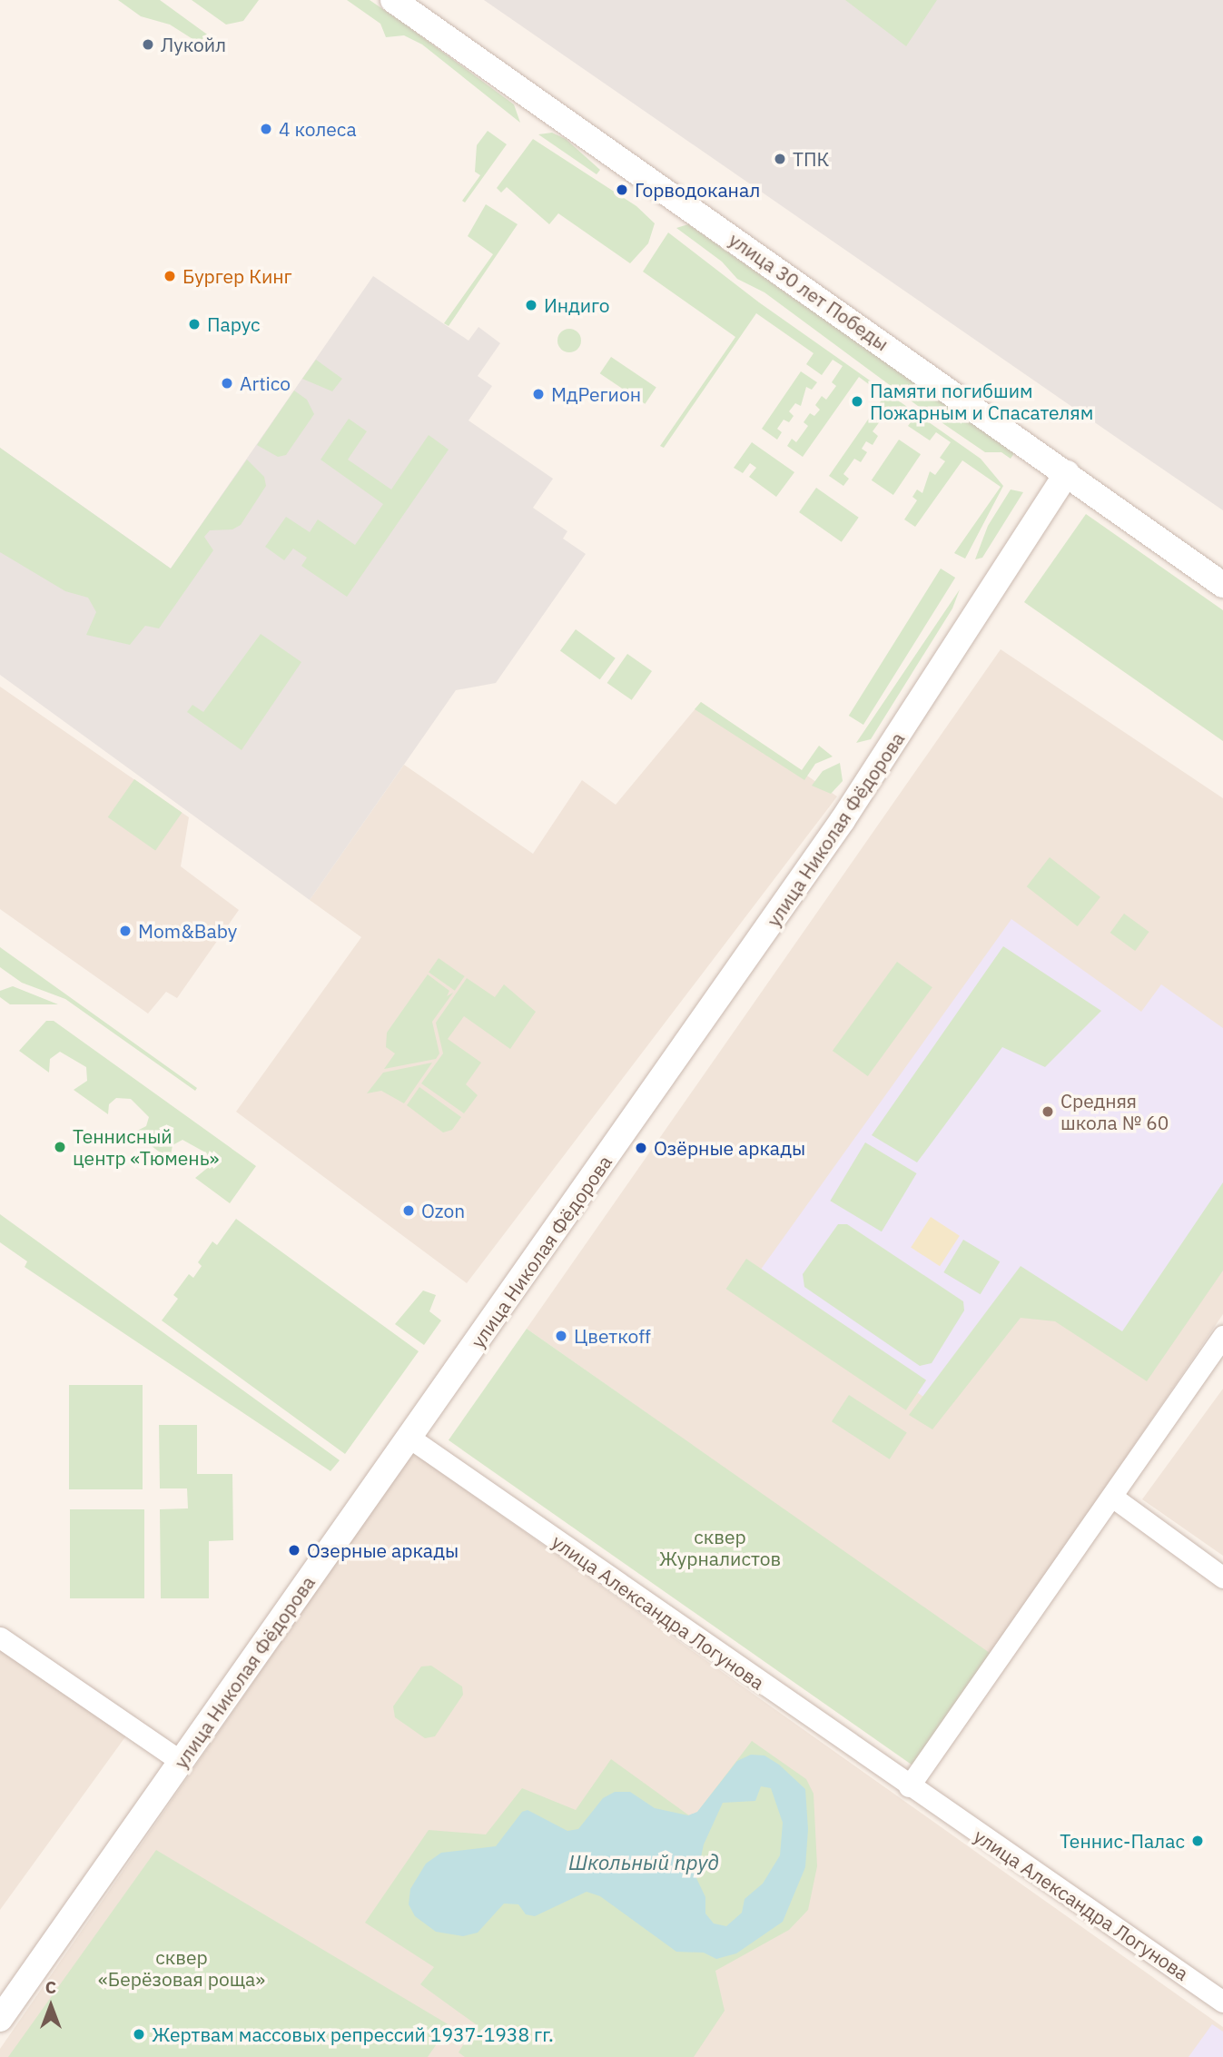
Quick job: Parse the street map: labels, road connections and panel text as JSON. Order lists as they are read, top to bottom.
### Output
{
  "streets": {
    "street": ["улица 30 лет Победы", "улица Николая Фёдорова", "улица Александра Логунова"]
  },
  "crossings": [
    ["улица 30 лет Победы", "улица Николая Фёдорова"],
    ["улица Николая Фёдорова", "улица Александра Логунова"]
  ],
  "water": ["Школьный пруд"],
  "parks": ["сквер Журналистов", "сквер «Берёзовая роща»"],
  "places": [
    "Лукойл",
    "4 колеса",
    "ТПК",
    "Горводоканал",
    "Бургер Кинг",
    "Индиго",
    "Парус",
    "Artico",
    "МдРегион",
    "Памяти погибшим Пожарным и Спасателям",
    "Mom&Baby",
    "Средняя школа № 60",
    "Теннисный центр «Тюмень»",
    "Озёрные аркады",
    "Ozon",
    "Цветкоff",
    "Озерные аркады",
    "Теннис-Палас",
    "Жертвам массовых репрессий 1937-1938 гг."
  ],
  "north": "top"
}
